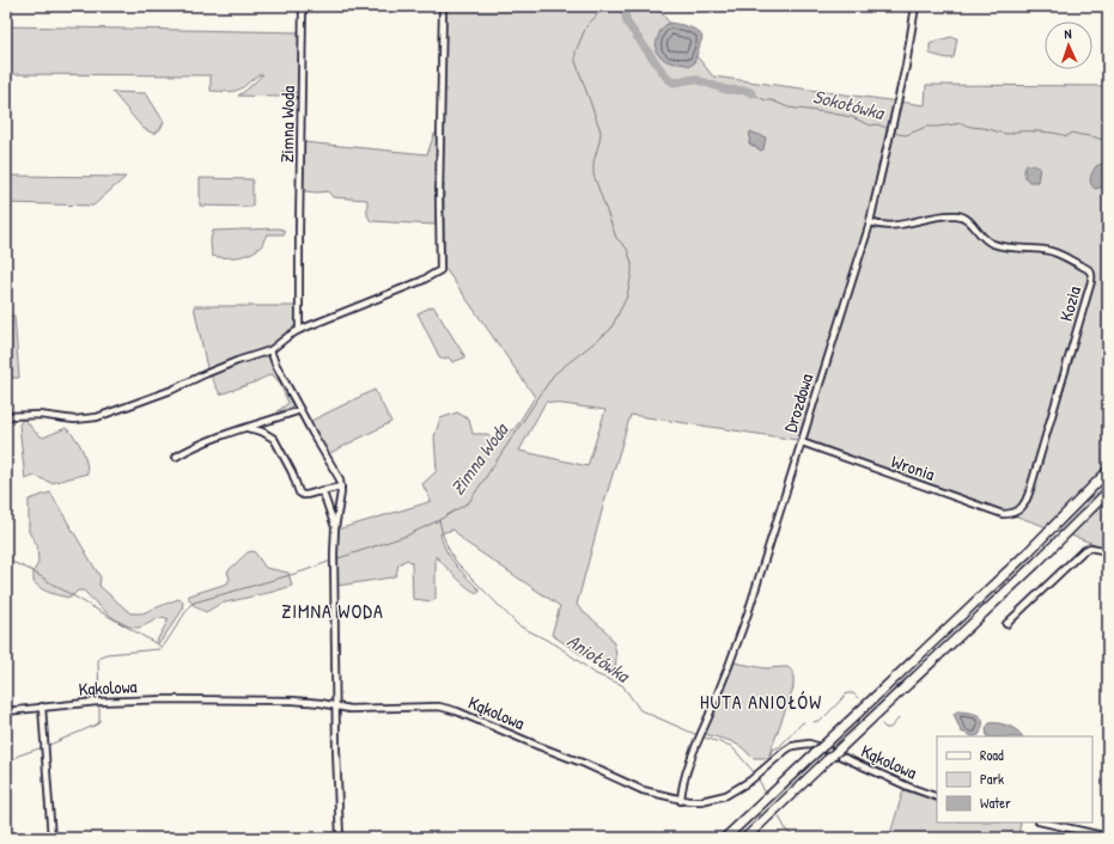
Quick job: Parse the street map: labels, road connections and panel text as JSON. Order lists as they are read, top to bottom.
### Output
{
  "streets": {
    "street": [
      "Zimna Woda",
      "Kozia",
      "Drozdowa",
      "Wronia",
      "Kąkolowa"
    ]
  },
  "crossings": [
    ["Kozia", "Drozdowa"],
    ["Kozia", "Wronia"],
    ["Drozdowa", "Wronia"],
    ["Drozdowa", "Kąkolowa"]
  ],
  "districts": ["ZIMNA WODA", "HUTA ANIOŁÓW"],
  "water": ["Sokołówka", "Zimna Woda", "Aniołówka"],
  "legend": ["Road", "Park", "Water"],
  "north": "top"
}
